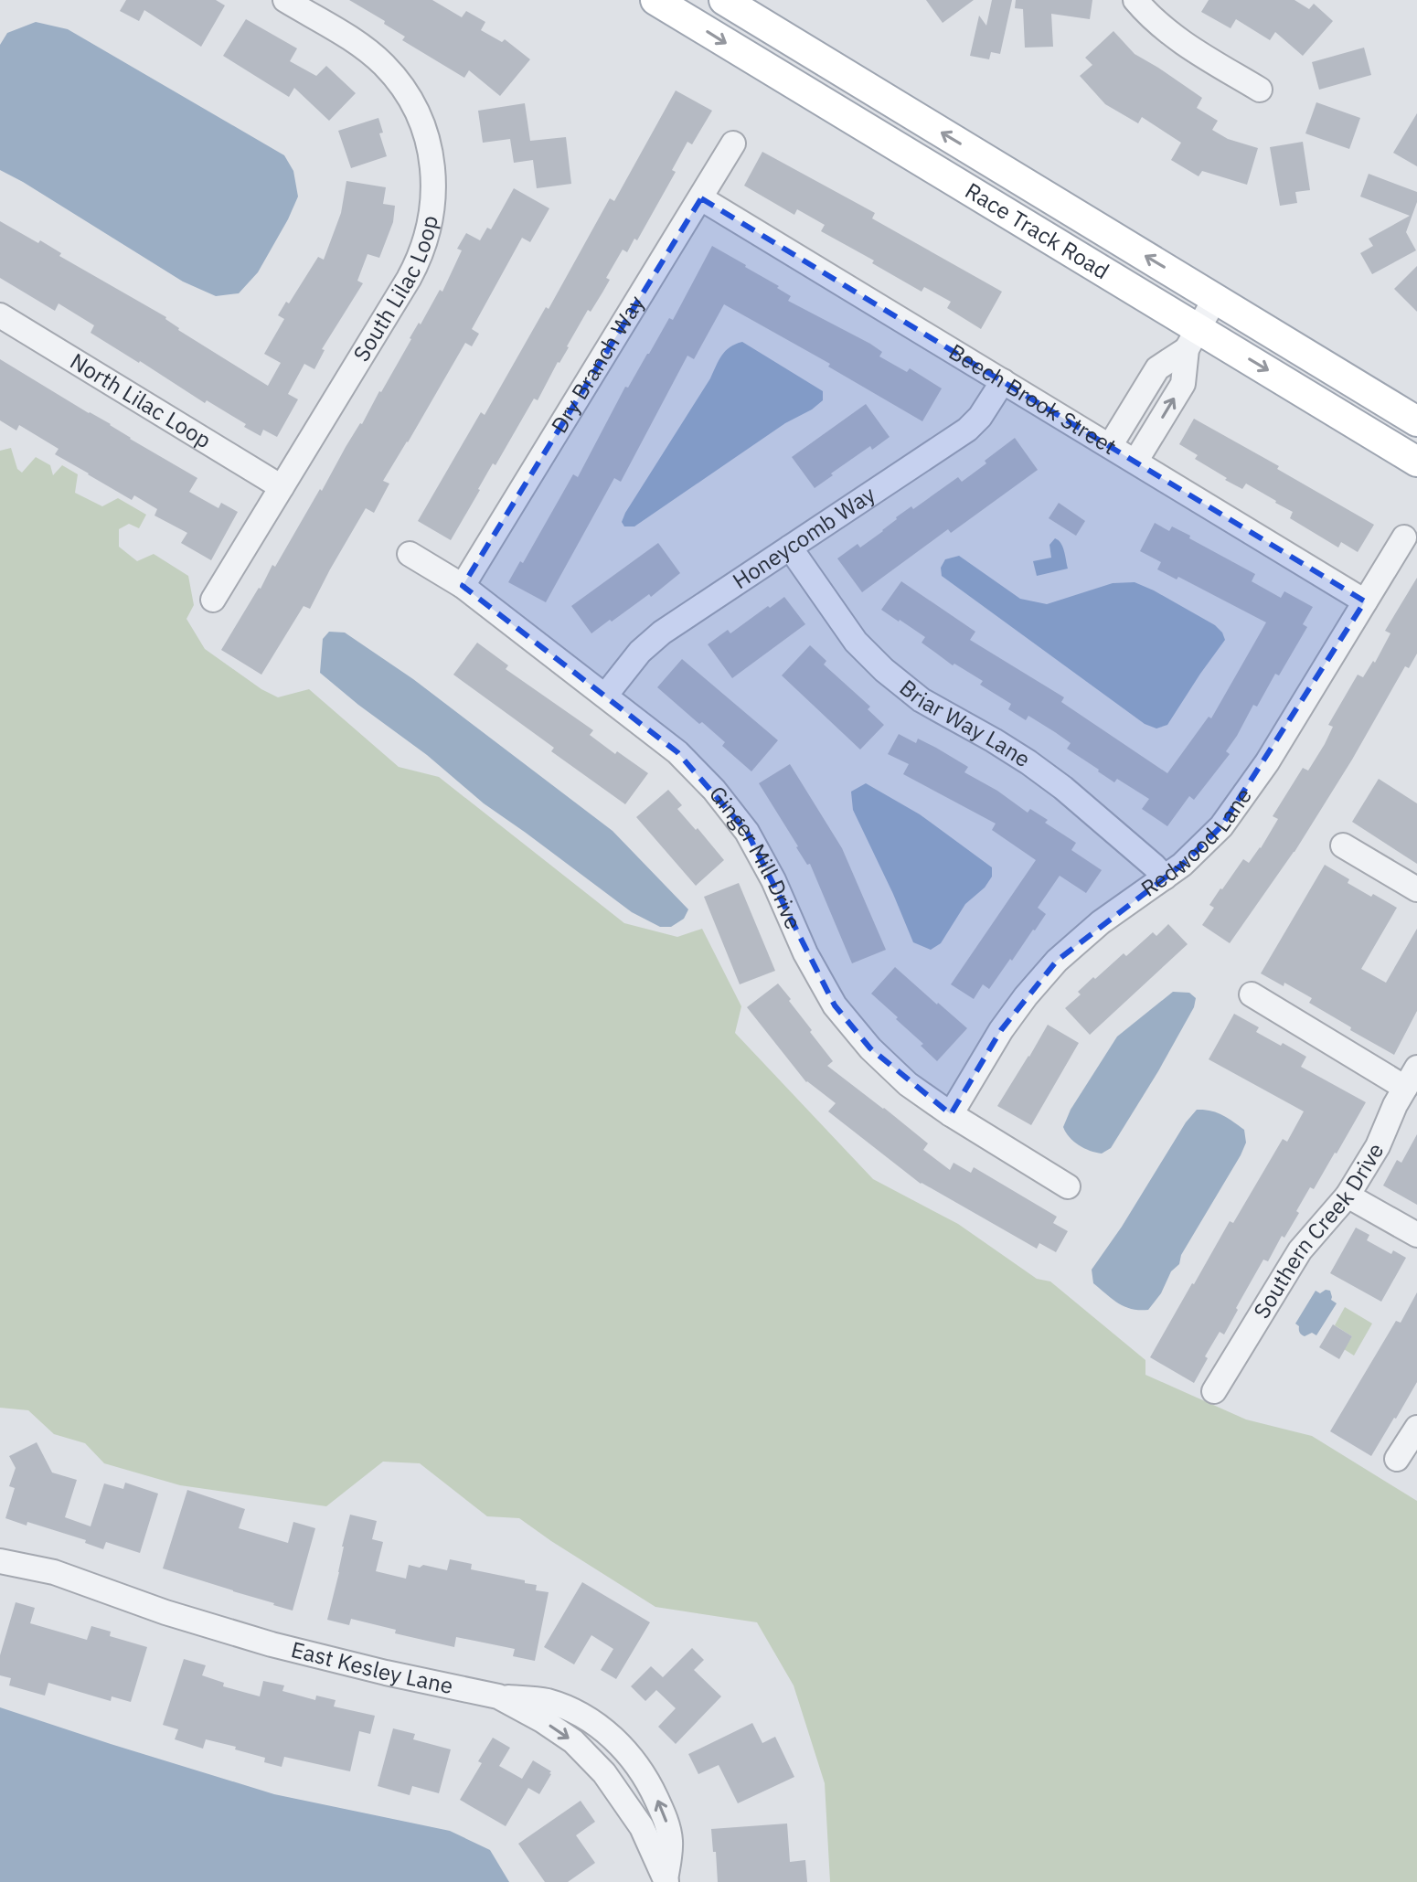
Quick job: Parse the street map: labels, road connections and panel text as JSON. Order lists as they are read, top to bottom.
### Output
{
  "streets": {
    "main road": ["Race Track Road"],
    "street": [
      "South Lilac Loop",
      "Dry Branch Way",
      "Beech Brook Street",
      "North Lilac Loop",
      "Honeycomb Way",
      "Briar Way Lane",
      "Redwood Lane",
      "Ginger Mill Drive",
      "Southern Creek Drive",
      "East Kesley Lane"
    ]
  },
  "crossings": [
    ["South Lilac Loop", "North Lilac Loop"],
    ["Dry Branch Way", "Beech Brook Street"],
    ["Dry Branch Way", "Ginger Mill Drive"],
    ["Beech Brook Street", "Honeycomb Way"],
    ["Beech Brook Street", "Redwood Lane"],
    ["Honeycomb Way", "Briar Way Lane"],
    ["Honeycomb Way", "Ginger Mill Drive"],
    ["Briar Way Lane", "Redwood Lane"],
    ["Redwood Lane", "Ginger Mill Drive"]
  ]
}
